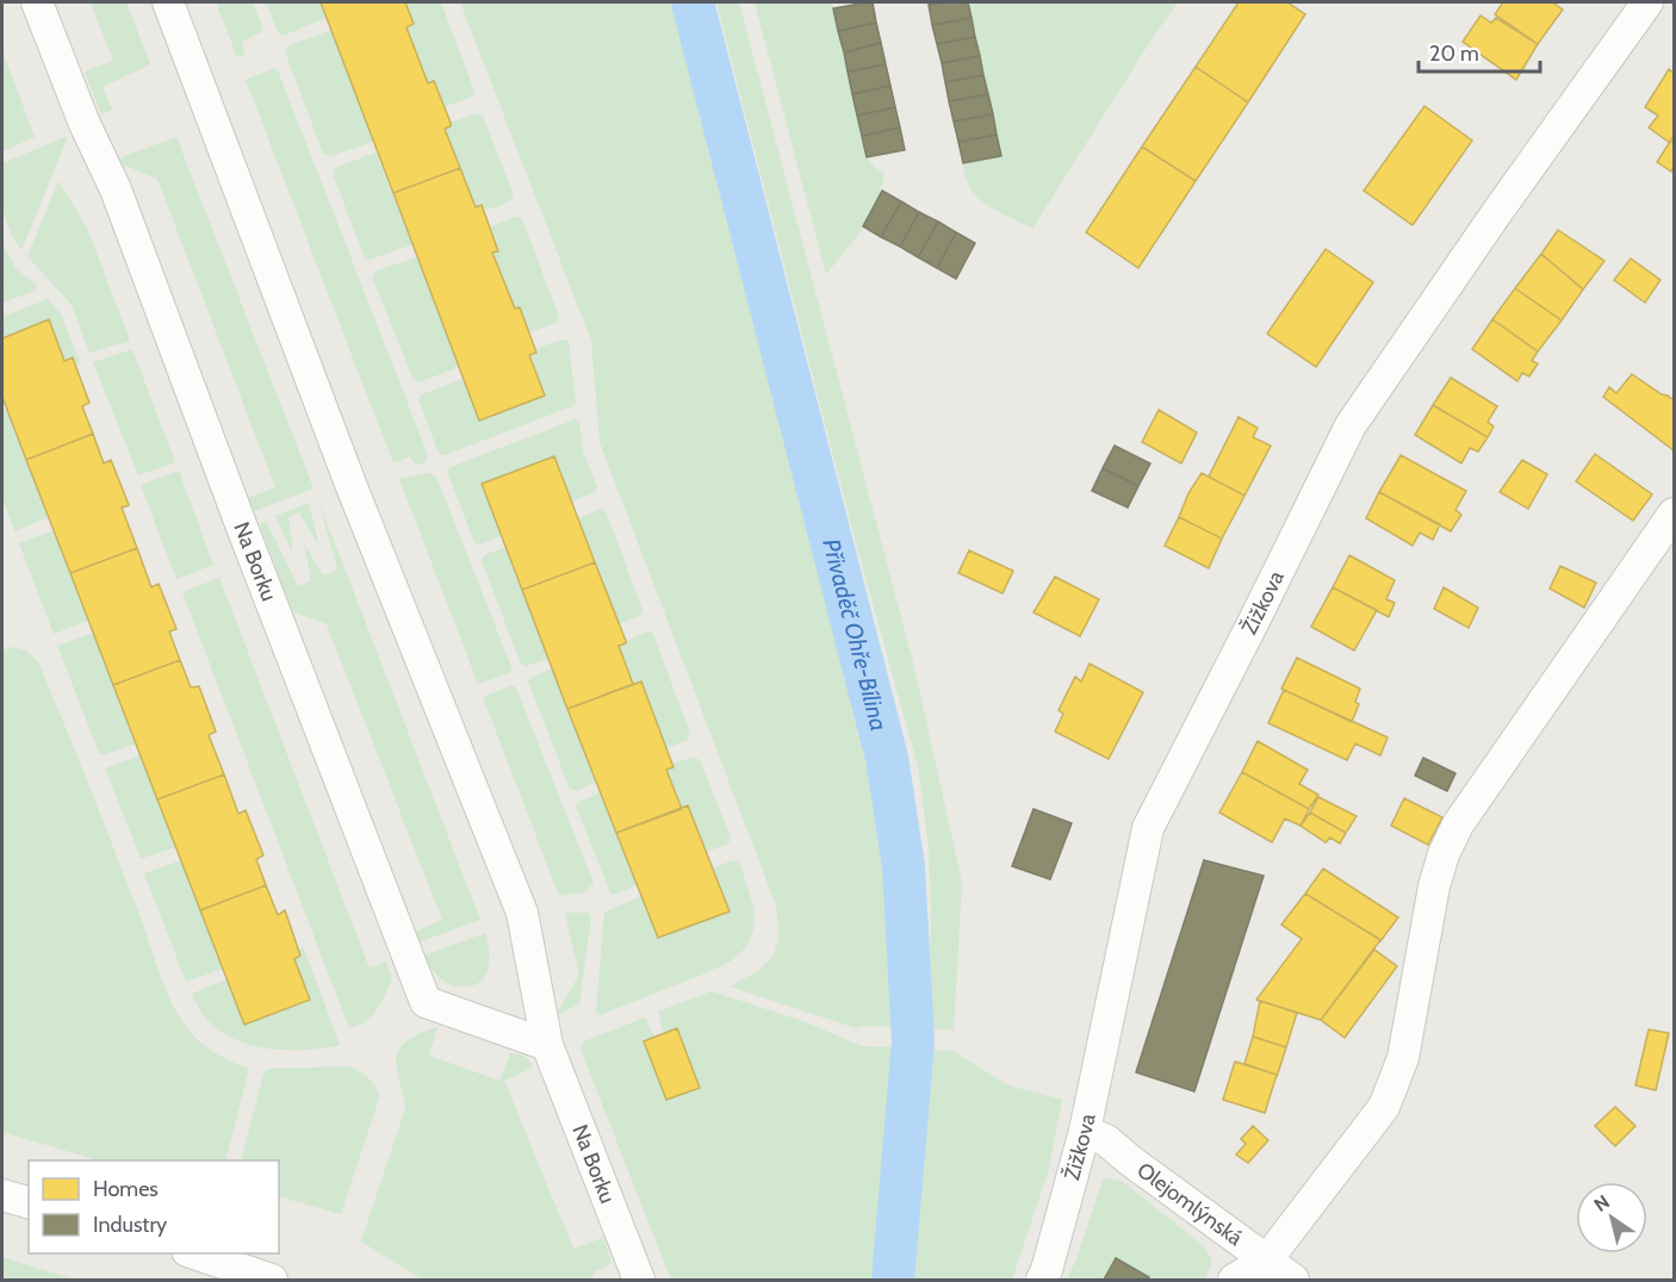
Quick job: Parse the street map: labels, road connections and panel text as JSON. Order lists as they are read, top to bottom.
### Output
{
  "streets": {
    "street": ["Na Borku", "Žižkova", "Olejomlýnská"]
  },
  "crossings": [
    ["Žižkova", "Olejomlýnská"]
  ],
  "water": ["Přivaděč Ohře-Bílina"],
  "legend": ["Homes", "Industry"],
  "scale_bar": "20 m",
  "north": "top left"
}
